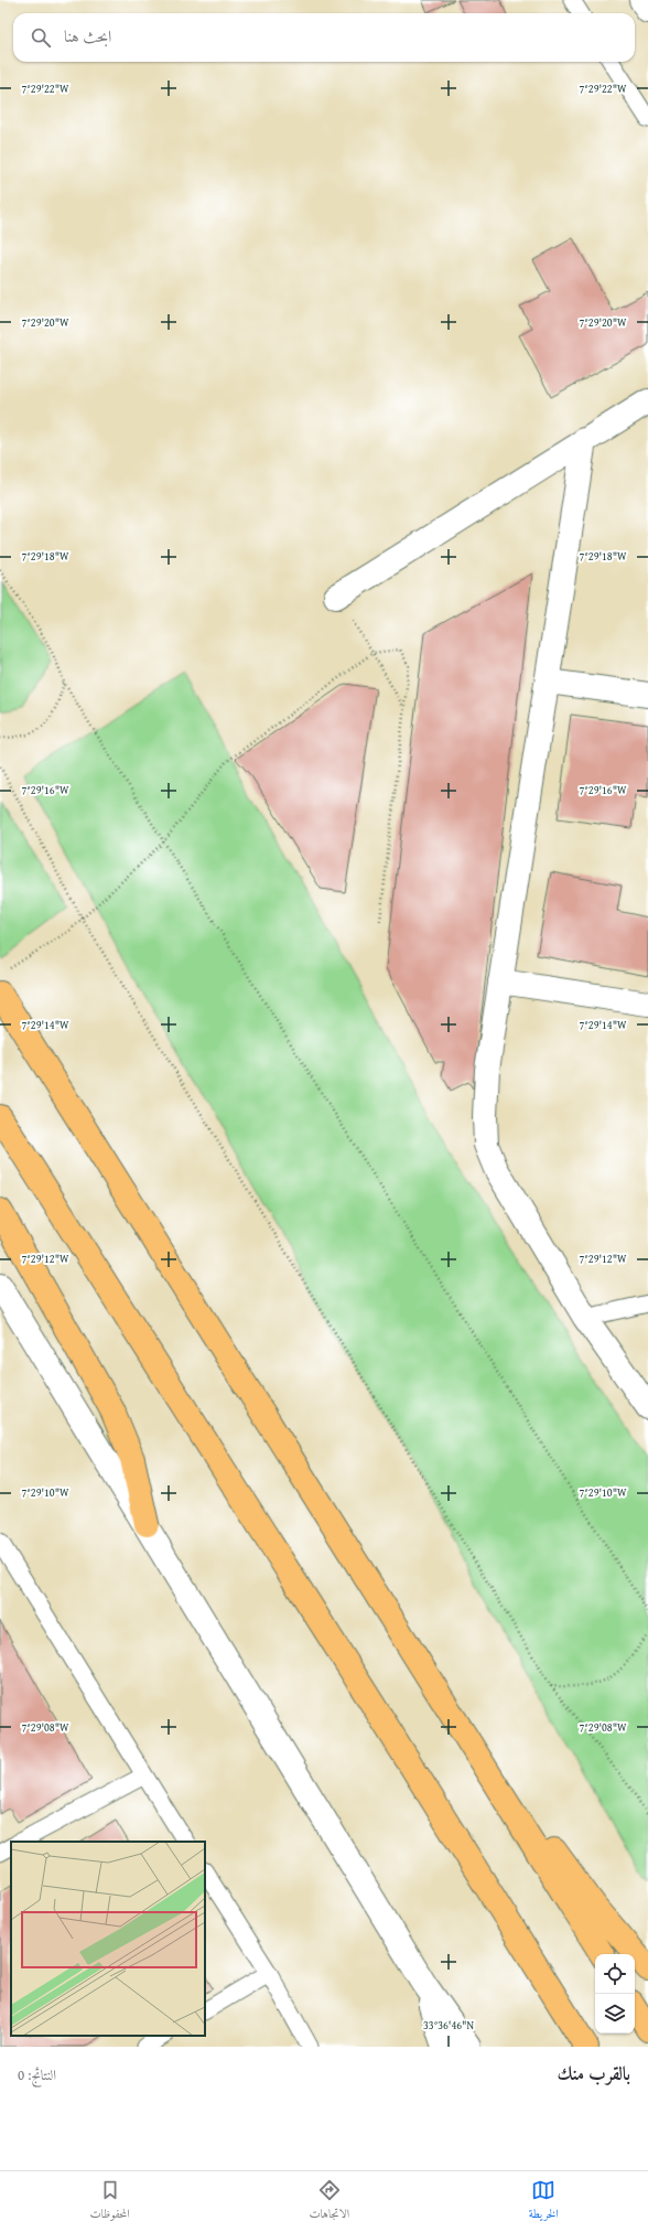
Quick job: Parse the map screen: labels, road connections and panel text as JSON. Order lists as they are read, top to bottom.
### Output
{
  "page": {
    "search": "ابحث هنا",
    "heading": ["بالقرب منك", "النتائج: 0"],
    "nav": ["الخريطة", "الاتجاهات", "المحفوظات"]
  },
  "coordinates": [
    "7°29'22\"W",
    "7°29'20\"W",
    "7°29'18\"W",
    "7°29'16\"W",
    "7°29'14\"W",
    "7°29'12\"W",
    "7°29'10\"W",
    "7°29'08\"W",
    "33°36'46\"N"
  ]
}
